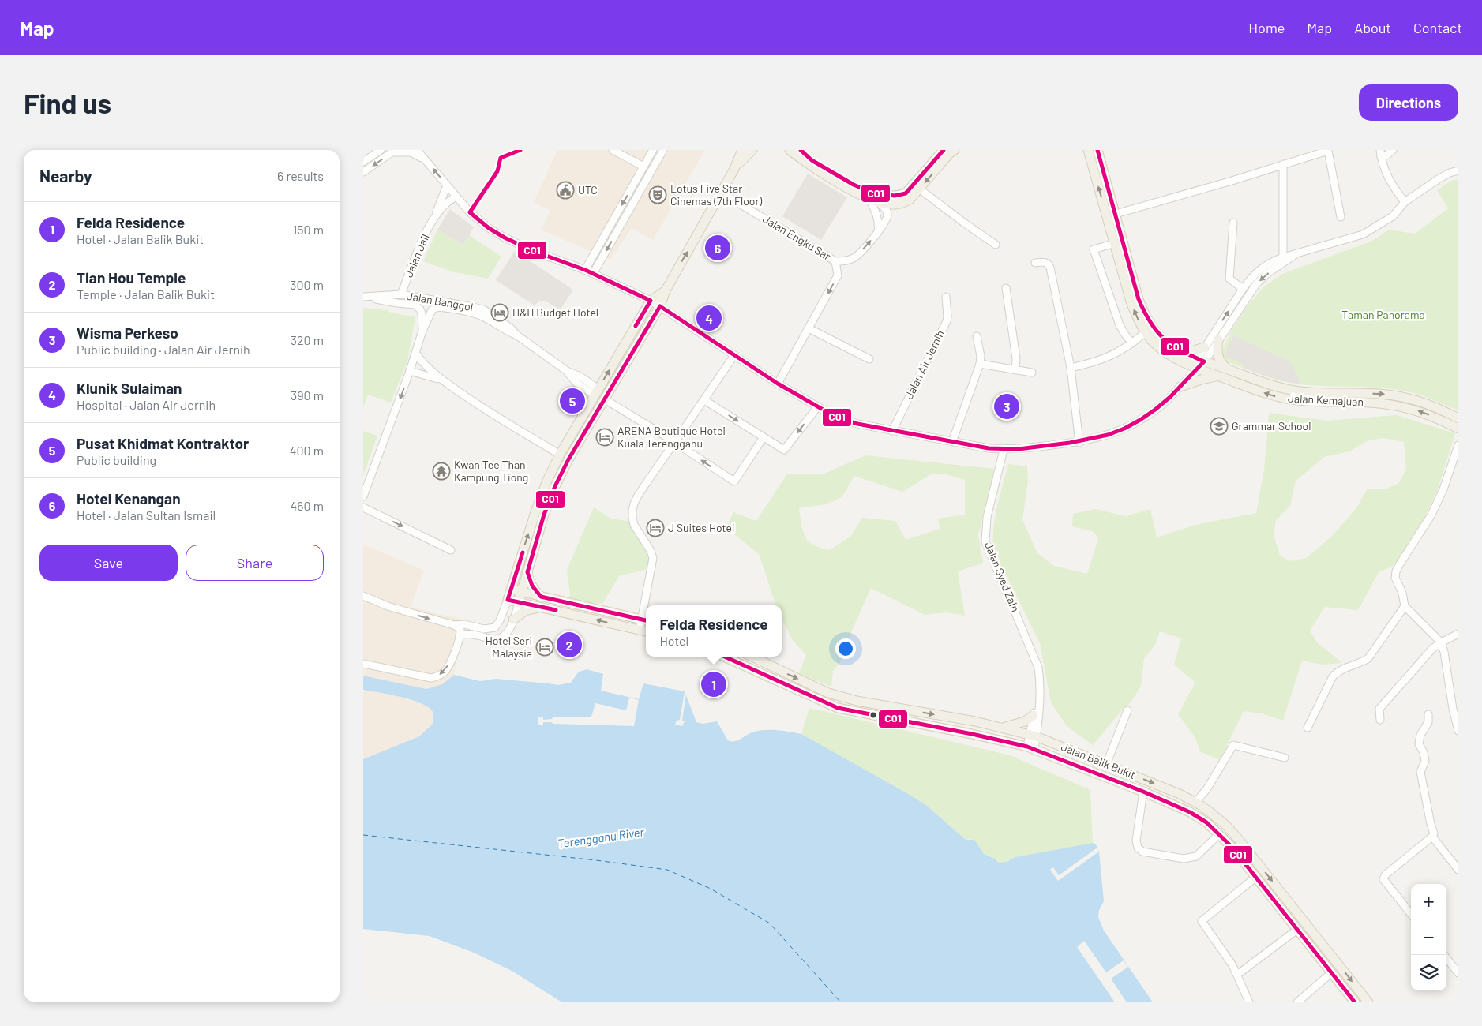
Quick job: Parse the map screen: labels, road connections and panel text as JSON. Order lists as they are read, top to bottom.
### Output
{
  "streets": {
    "main road": ["Jalan Kemajuan", "Jalan Balik Bukit"],
    "street": [
      "Jalan Engku Sar",
      "Jalan Jail",
      "Jalan Banggol",
      "Jalan Air Jernih",
      "Jalan Syed Zain"
    ]
  },
  "crossings": [
    ["Jalan Jail", "Jalan Banggol"]
  ],
  "water": ["Terengganu River"],
  "parks": ["Taman Panorama"],
  "places": {
    "public building": ["UTC"],
    "theatre": ["Lotus Five Star Cinemas (7th Floor)"],
    "hotel": [
      "H&H Budget Hotel",
      "ARENA Boutique Hotel Kuala Terengganu",
      "J Suites Hotel",
      "Hotel Seri Malaysia"
    ],
    "school or university": ["Grammar School"],
    "temple": ["Kwan Tee Than Kampung Tiong"]
  },
  "lines": ["transit line C01"],
  "page": {
    "header": "Map",
    "nav": [
      "Home",
      "Map",
      "About",
      "Contact"
    ],
    "buttons": [
      "Directions",
      ["Save", "Share"]
    ],
    "title": "Find us",
    "heading": ["Nearby", "6 results"],
    "list": [
      {
        "mark": "1",
        "name": "Felda Residence",
        "note": "Hotel · Jalan Balik Bukit",
        "value": "150 m"
      },
      {
        "mark": "2",
        "name": "Tian Hou Temple",
        "note": "Temple · Jalan Balik Bukit",
        "value": "300 m"
      },
      {
        "mark": "3",
        "name": "Wisma Perkeso",
        "note": "Public building · Jalan Air Jernih",
        "value": "320 m"
      },
      {
        "mark": "4",
        "name": "Klunik Sulaiman",
        "note": "Hospital · Jalan Air Jernih",
        "value": "390 m"
      },
      {
        "mark": "5",
        "name": "Pusat Khidmat Kontraktor",
        "note": "Public building",
        "value": "400 m"
      },
      {
        "mark": "6",
        "name": "Hotel Kenangan",
        "note": "Hotel · Jalan Sultan Ismail",
        "value": "460 m"
      }
    ],
    "pins": [
      "6",
      "4",
      "5",
      "3",
      "2",
      "1"
    ],
    "popup": ["Felda Residence", "Hotel"],
    "map_buttons": ["+", "−"]
  }
}
